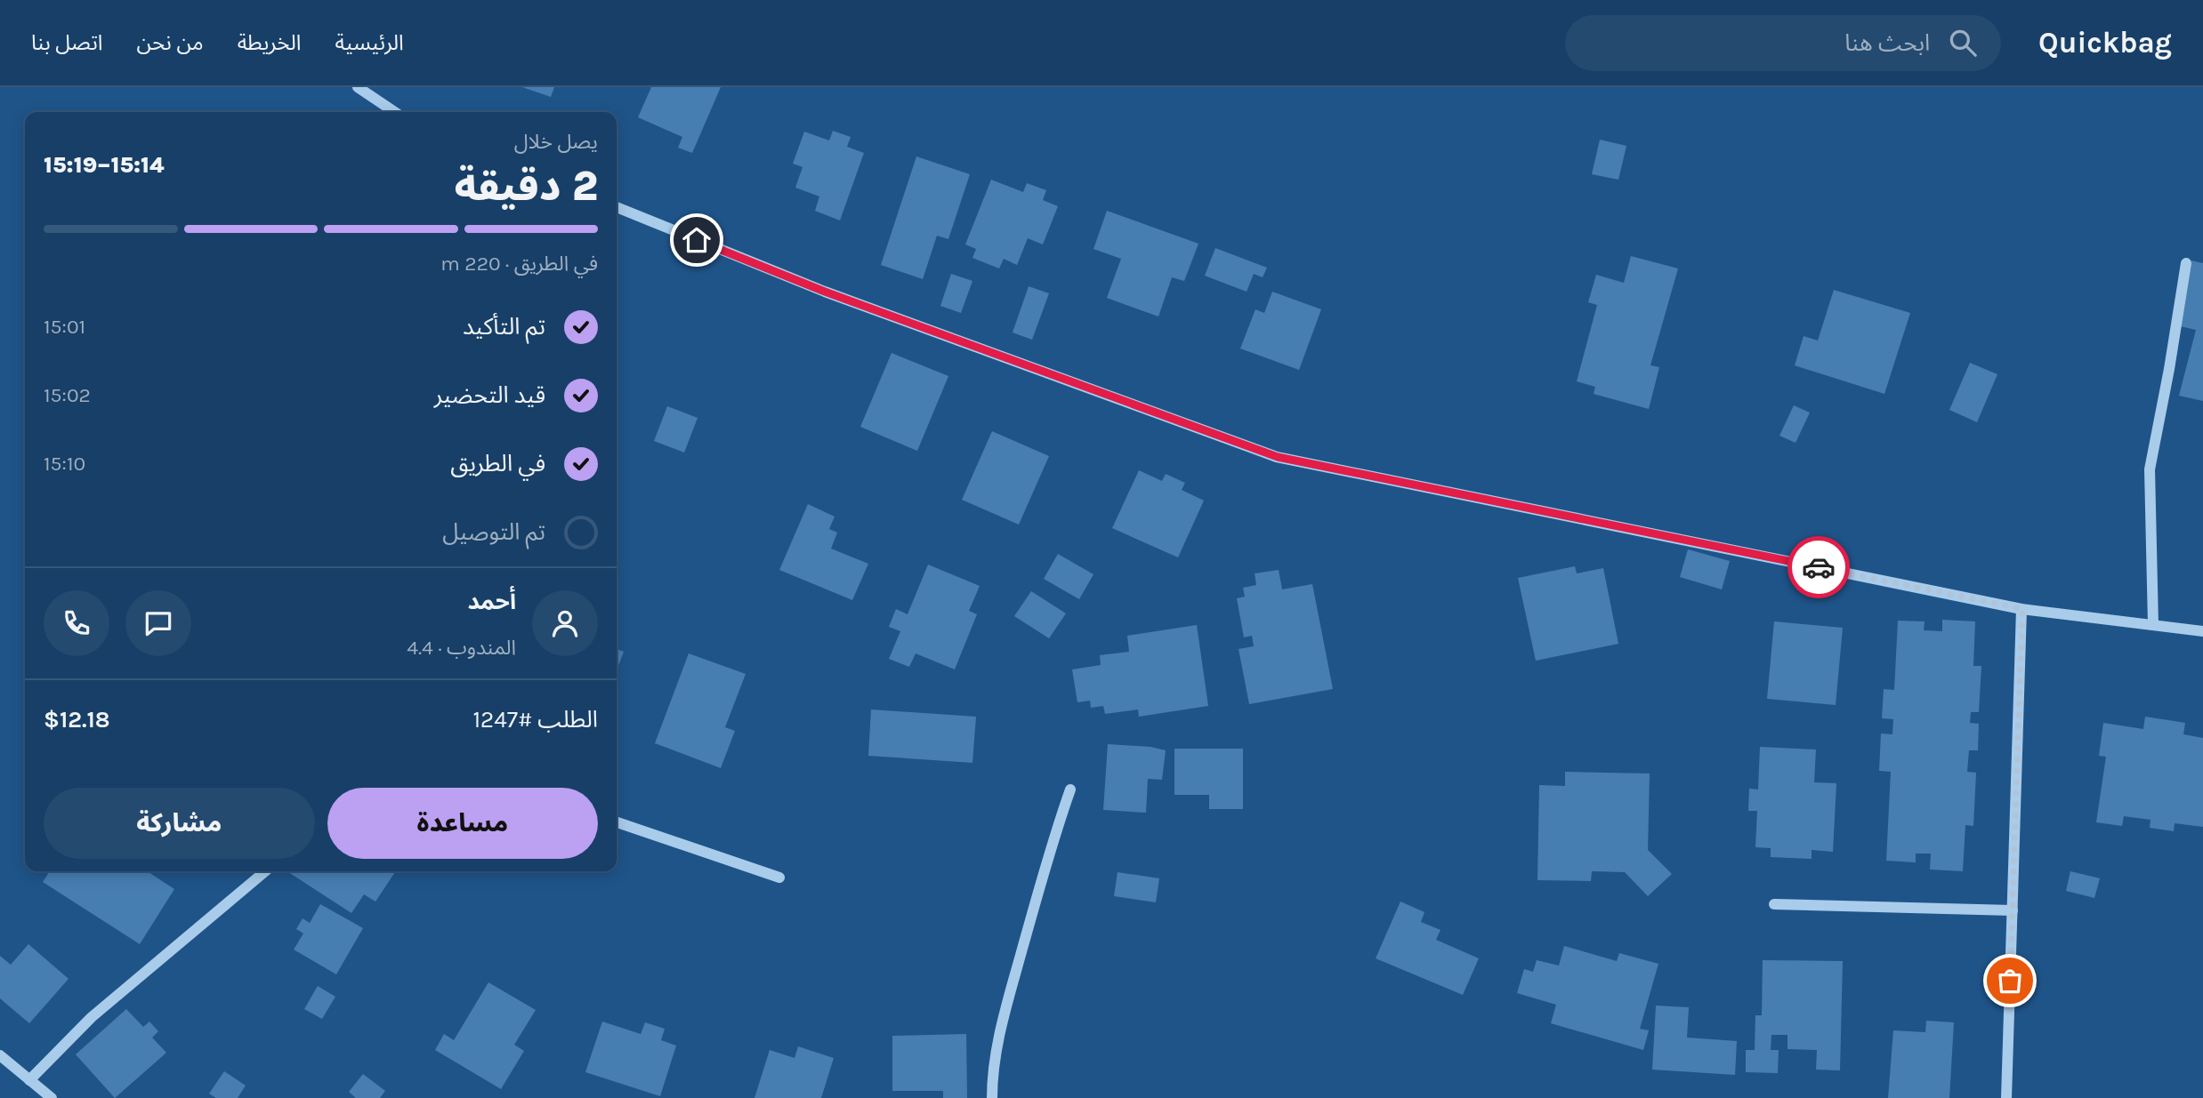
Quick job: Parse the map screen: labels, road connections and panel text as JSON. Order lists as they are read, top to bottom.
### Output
{
  "page": {
    "header": "Quickbag",
    "search": "ابحث هنا",
    "nav": [
      "الرئيسية",
      "الخريطة",
      "من نحن",
      "اتصل بنا"
    ],
    "heading": ["2 دقيقة", "يصل خلال", "15:14–15:19"],
    "panel": [
      "أحمد",
      "المندوب · 4.4",
      "الطلب #1247",
      "$12.18"
    ],
    "bar": "في الطريق · 220 m",
    "list": [
      ["تم التأكيد", "15:01"],
      ["قيد التحضير", "15:02"],
      ["في الطريق", "15:10"],
      "تم التوصيل"
    ],
    "buttons": ["مساعدة", "مشاركة"]
  }
}
